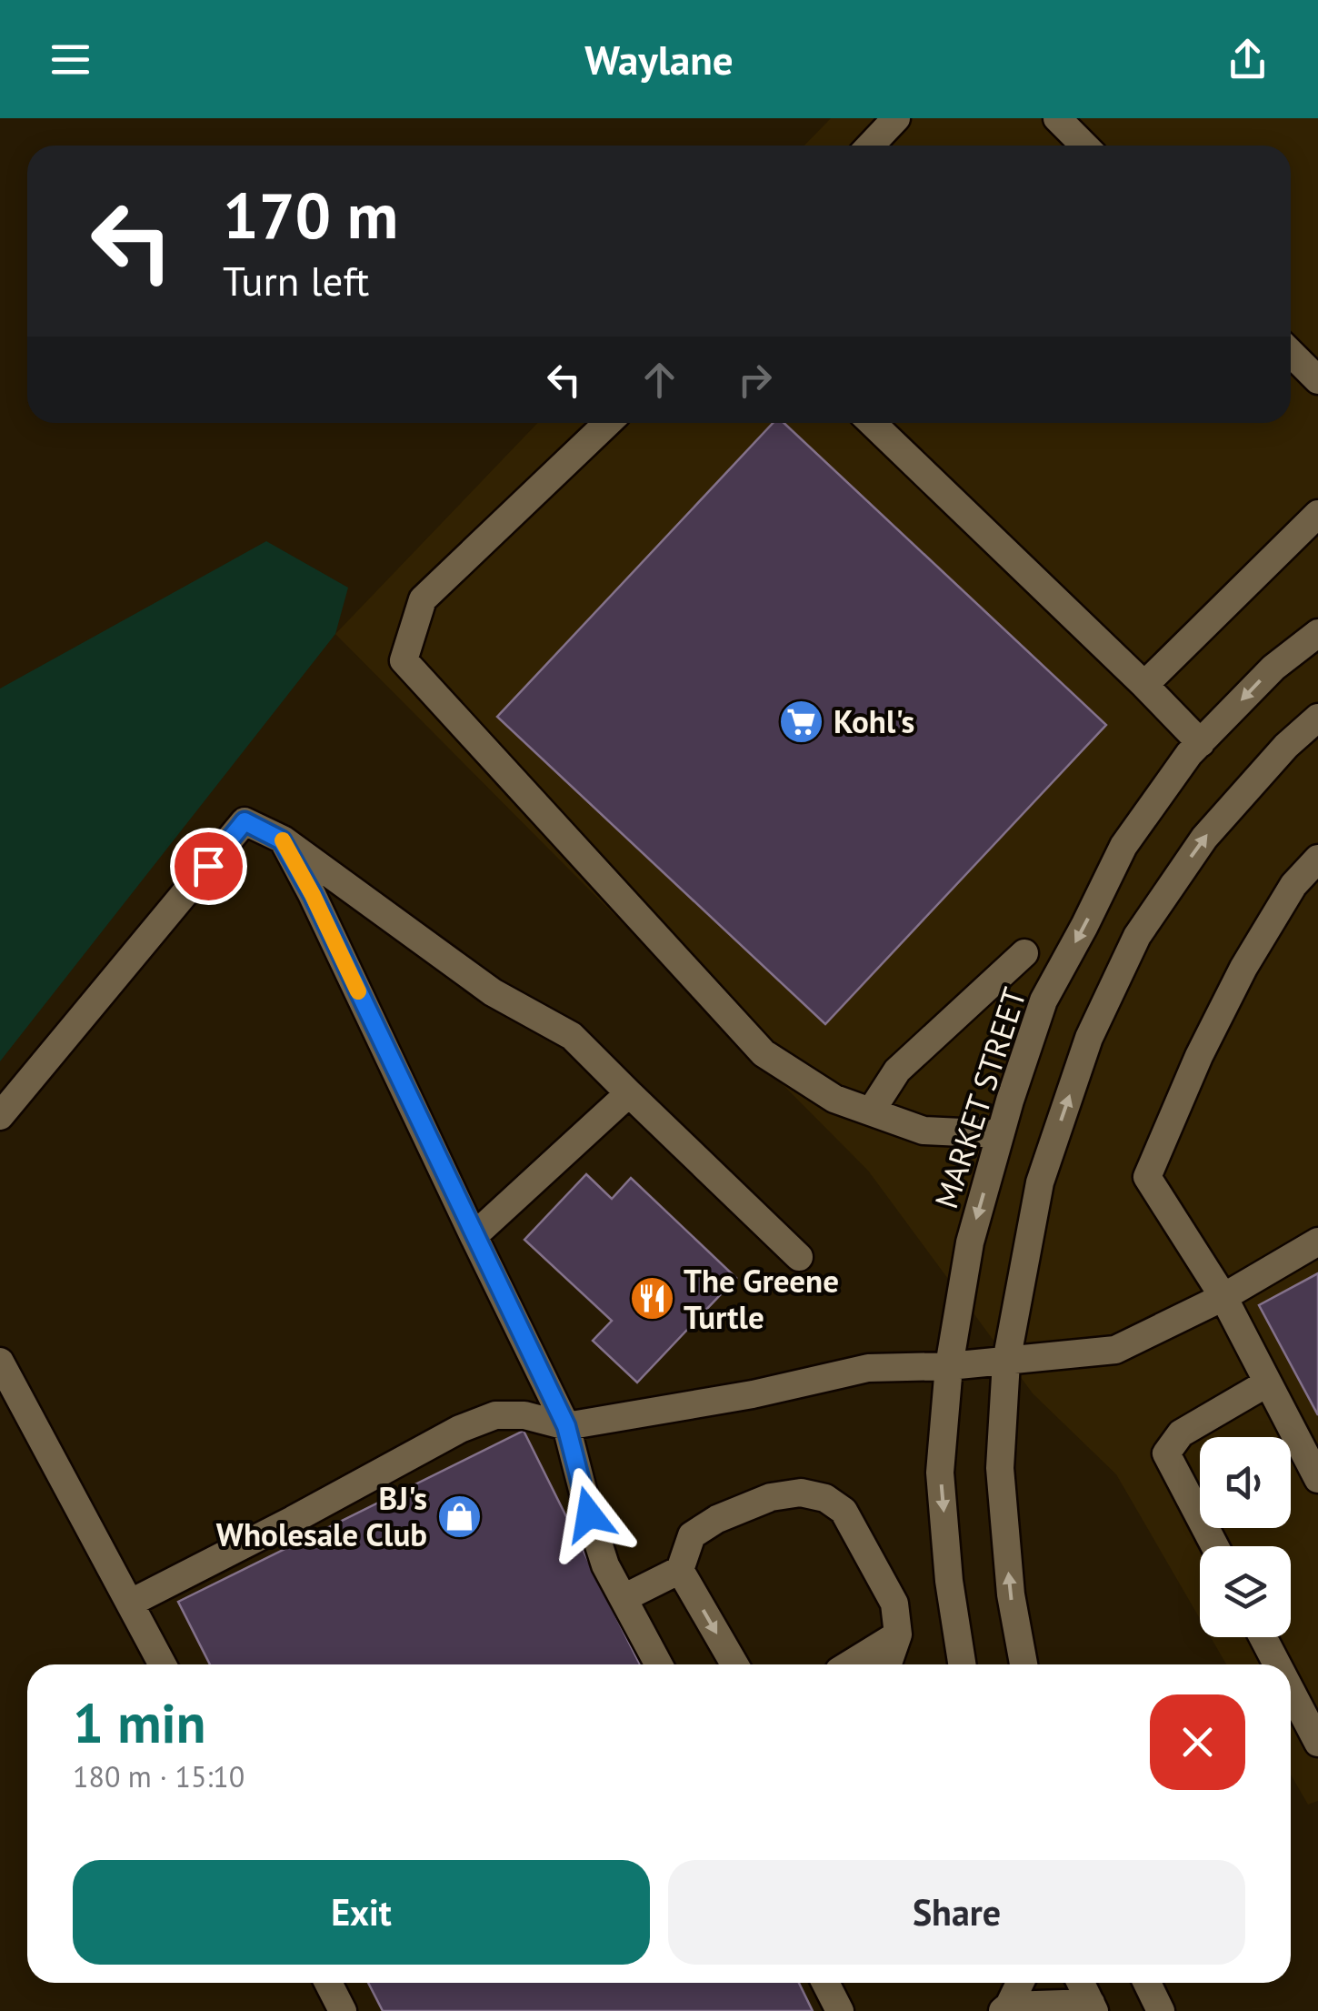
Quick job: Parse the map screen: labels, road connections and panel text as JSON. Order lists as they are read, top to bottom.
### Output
{
  "streets": {
    "street": ["MARKET STREET"]
  },
  "places": {
    "supermarket": ["Kohl's"],
    "restaurant": ["The Greene Turtle"],
    "shop": ["BJ's Wholesale Club"]
  },
  "page": {
    "header": "Waylane",
    "turn": ["170 m", "Turn left"],
    "heading": ["1 min", "180 m · 15:10"],
    "buttons": ["Exit", "Share"]
  }
}
